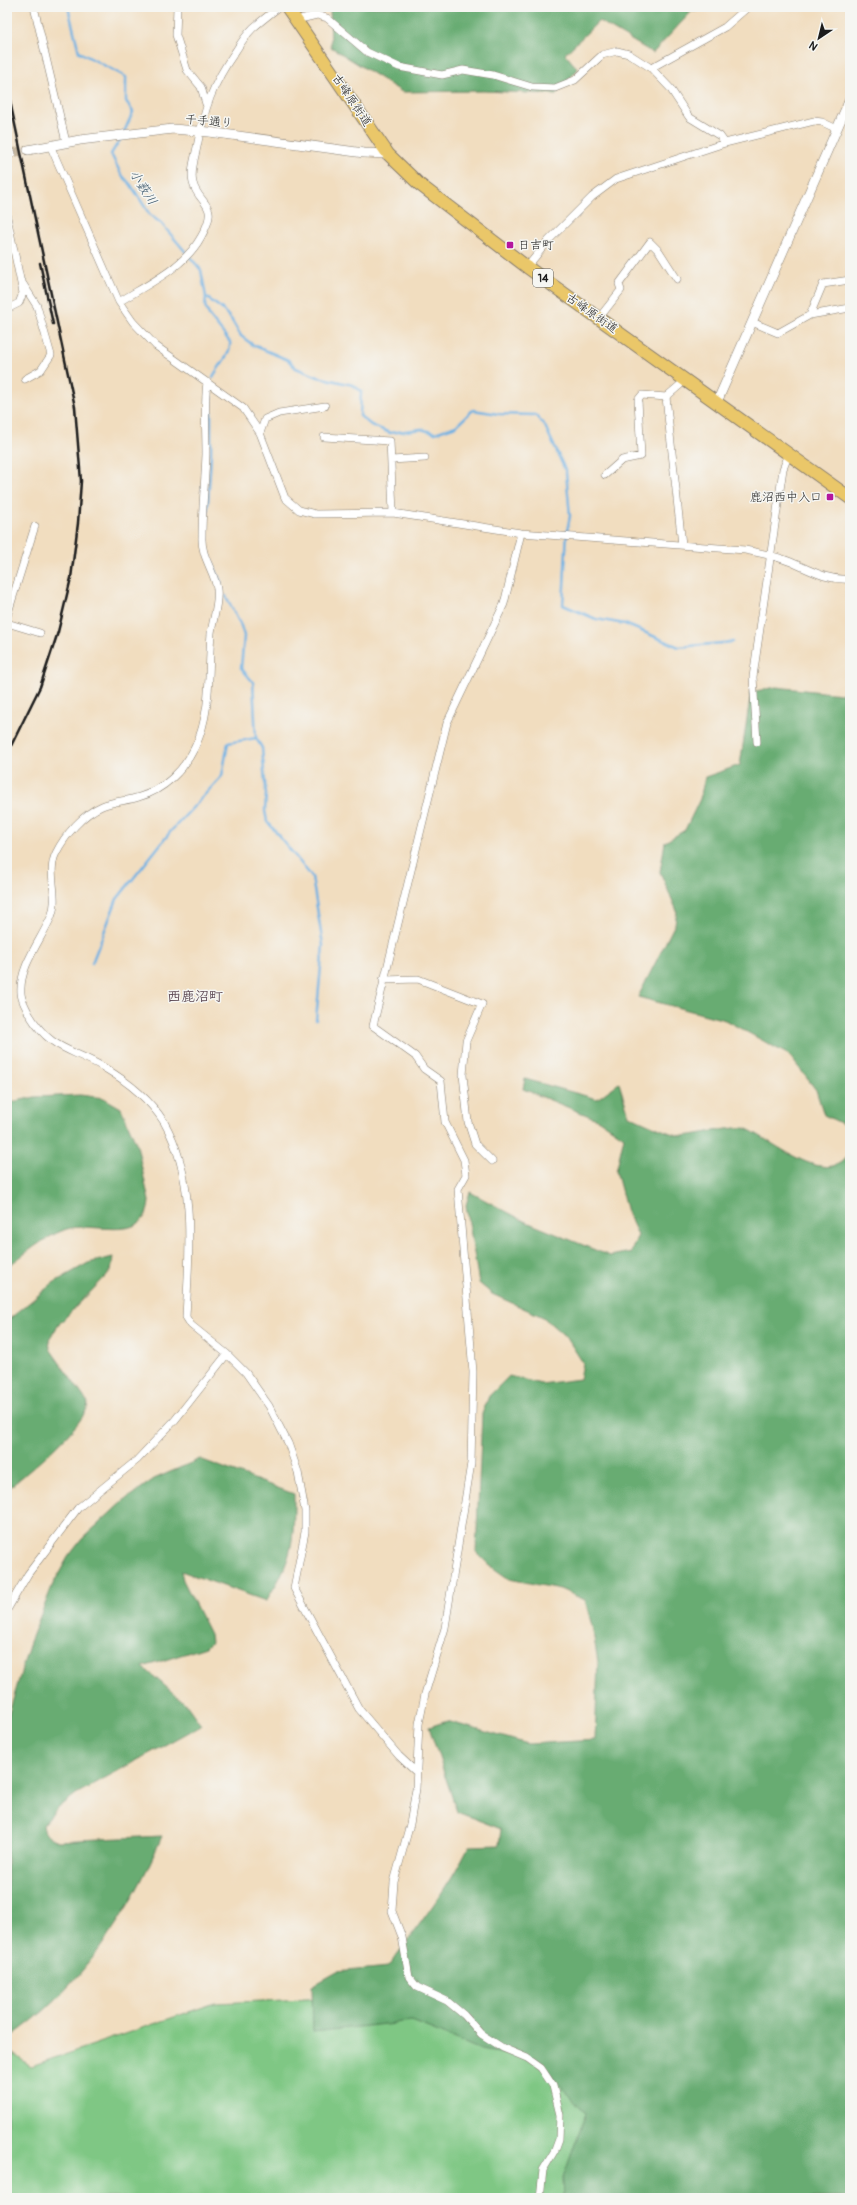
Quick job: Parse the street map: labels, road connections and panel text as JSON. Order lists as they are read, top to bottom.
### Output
{
  "streets": {
    "main road": ["古峰原街道", "14"],
    "street": ["千手通り"]
  },
  "crossings": [
    ["古峰原街道", "千手通り"]
  ],
  "districts": ["西鹿沼町"],
  "water": ["小薮川"],
  "places": {
    "transit": ["日吉町", "鹿沼西中入口"]
  },
  "north": "bottom left"
}
